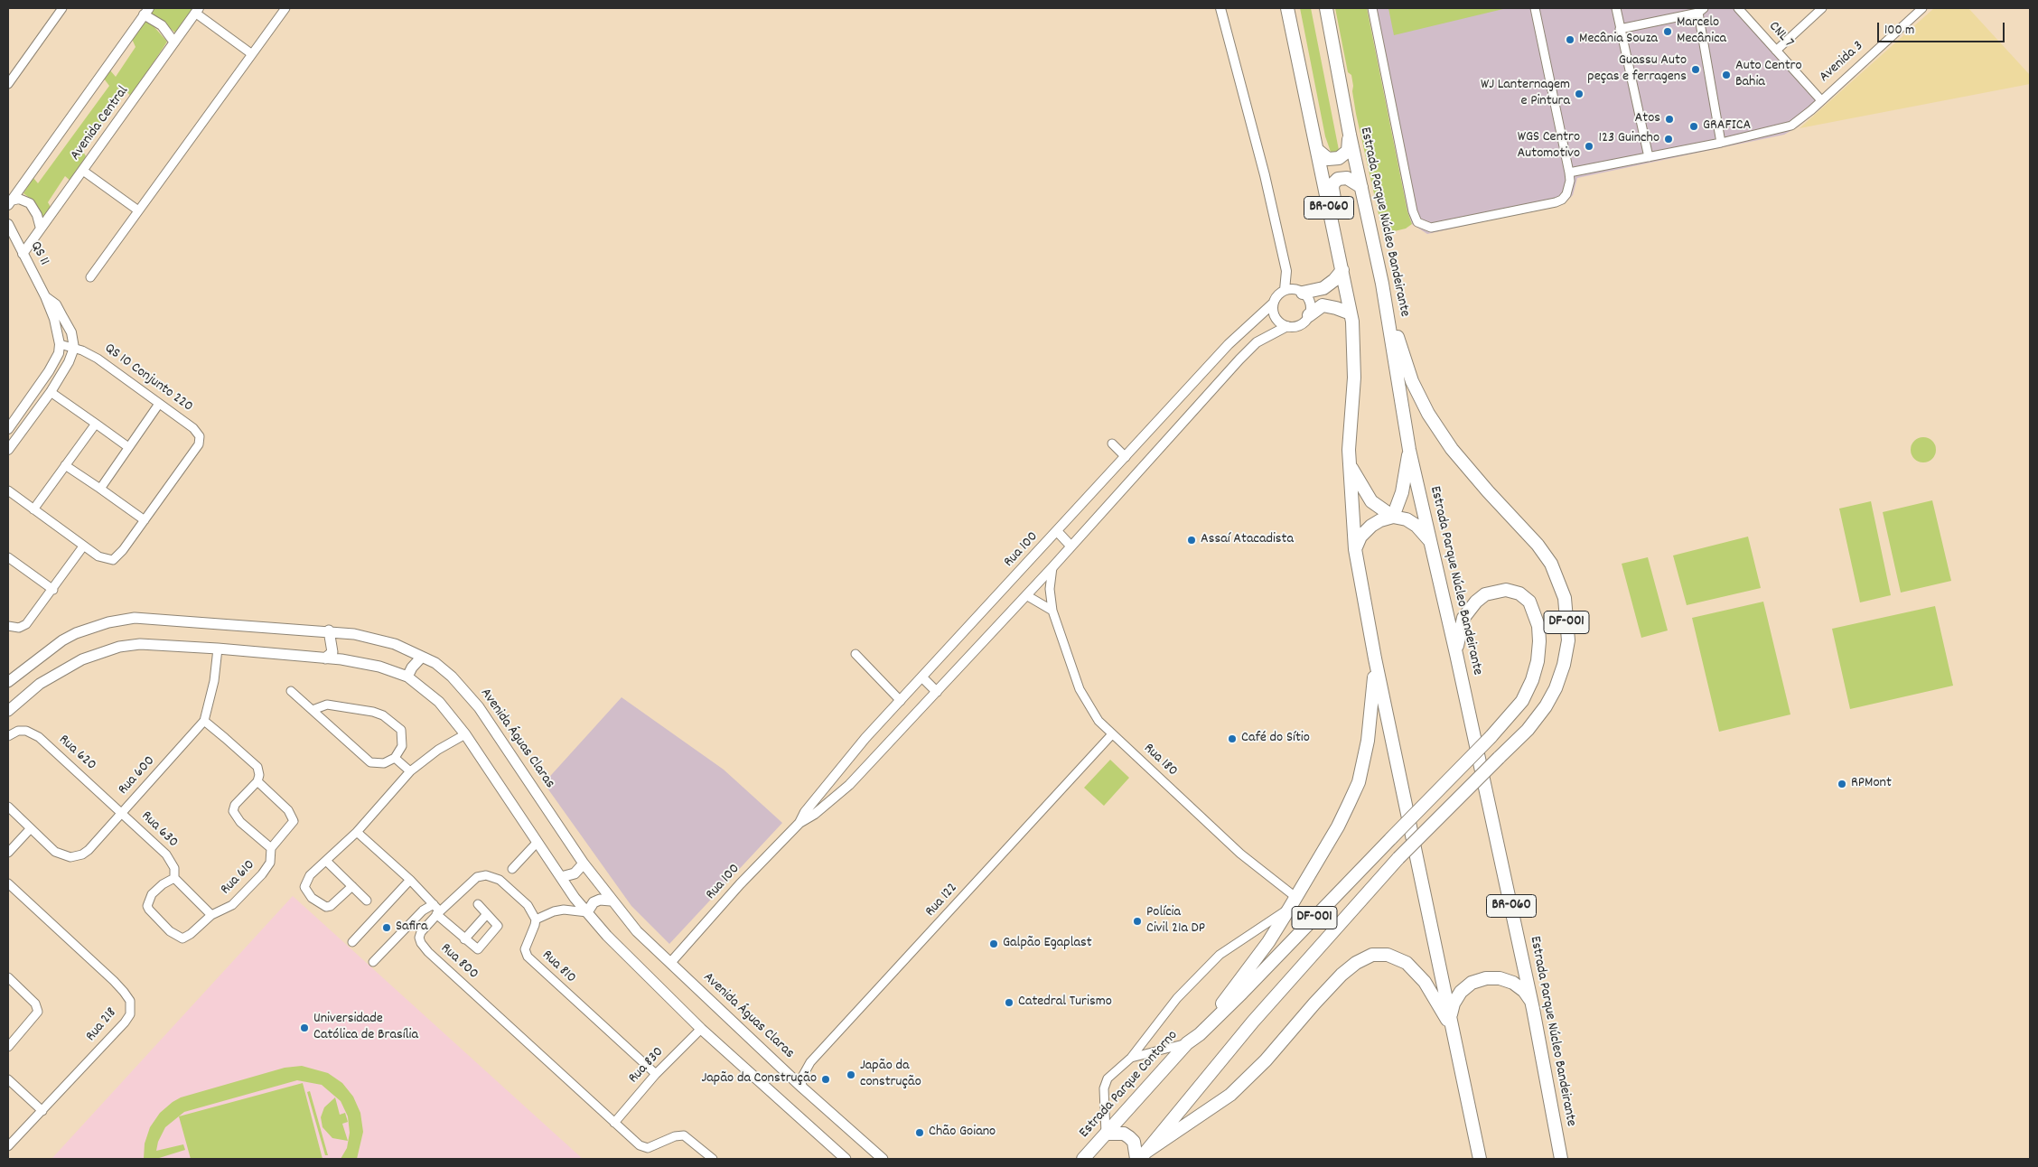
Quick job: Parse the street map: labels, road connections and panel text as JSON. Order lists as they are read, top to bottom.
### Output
{
  "streets": {
    "highway": [
      "BR-060",
      "Estrada Parque Núcleo Bandeirante",
      "DF-001",
      "Estrada Parque Contorno"
    ],
    "main road": ["Avenida Águas Claras"],
    "street": [
      "CNL 7",
      "Avenida 3",
      "Avenida Central",
      "QS 11",
      "QS 10 Conjunto 220",
      "Rua 100",
      "Rua 620",
      "Rua 180",
      "Rua 600",
      "Rua 630",
      "Rua 610",
      "Rua 122",
      "Rua 800",
      "Rua 810",
      "Rua 218",
      "Rua 830"
    ]
  },
  "crossings": [
    ["CNL 7", "Avenida 3"],
    ["Avenida Central", "QS 11"],
    ["Estrada Parque Núcleo Bandeirante", "DF-001"],
    ["QS 11", "QS 10 Conjunto 220"],
    ["Rua 100", "Avenida Águas Claras"],
    ["Rua 100", "Rua 180"],
    ["DF-001", "Estrada Parque Contorno"],
    ["Avenida Águas Claras", "Rua 122"],
    ["Rua 620", "Rua 600"],
    ["Rua 620", "Rua 630"],
    ["Rua 180", "Rua 122"],
    ["Rua 600", "Rua 630"],
    ["Rua 600", "Rua 610"],
    ["Rua 630", "Rua 610"],
    ["Rua 800", "Rua 830"],
    ["Rua 810", "Rua 830"]
  ],
  "places": [
    "Marcelo Mecânica",
    "Mecânia Souza",
    "Guassu Auto peças e ferragens",
    "Auto Centro Bahia",
    "WJ Lanternagem e Pintura",
    "Atos",
    "GRAFICA",
    "123 Guincho",
    "WGS Centro Automotivo",
    "Assaí Atacadista",
    "Café do Sítio",
    "RPMont",
    "Polícia Civil 21a DP",
    "Safira",
    "Galpão Egaplast",
    "Catedral Turismo",
    "Universidade Católica de Brasília",
    "Japão da construção",
    "Japão da Construção",
    "Chão Goiano"
  ],
  "scale_bar": "100 m"
}
